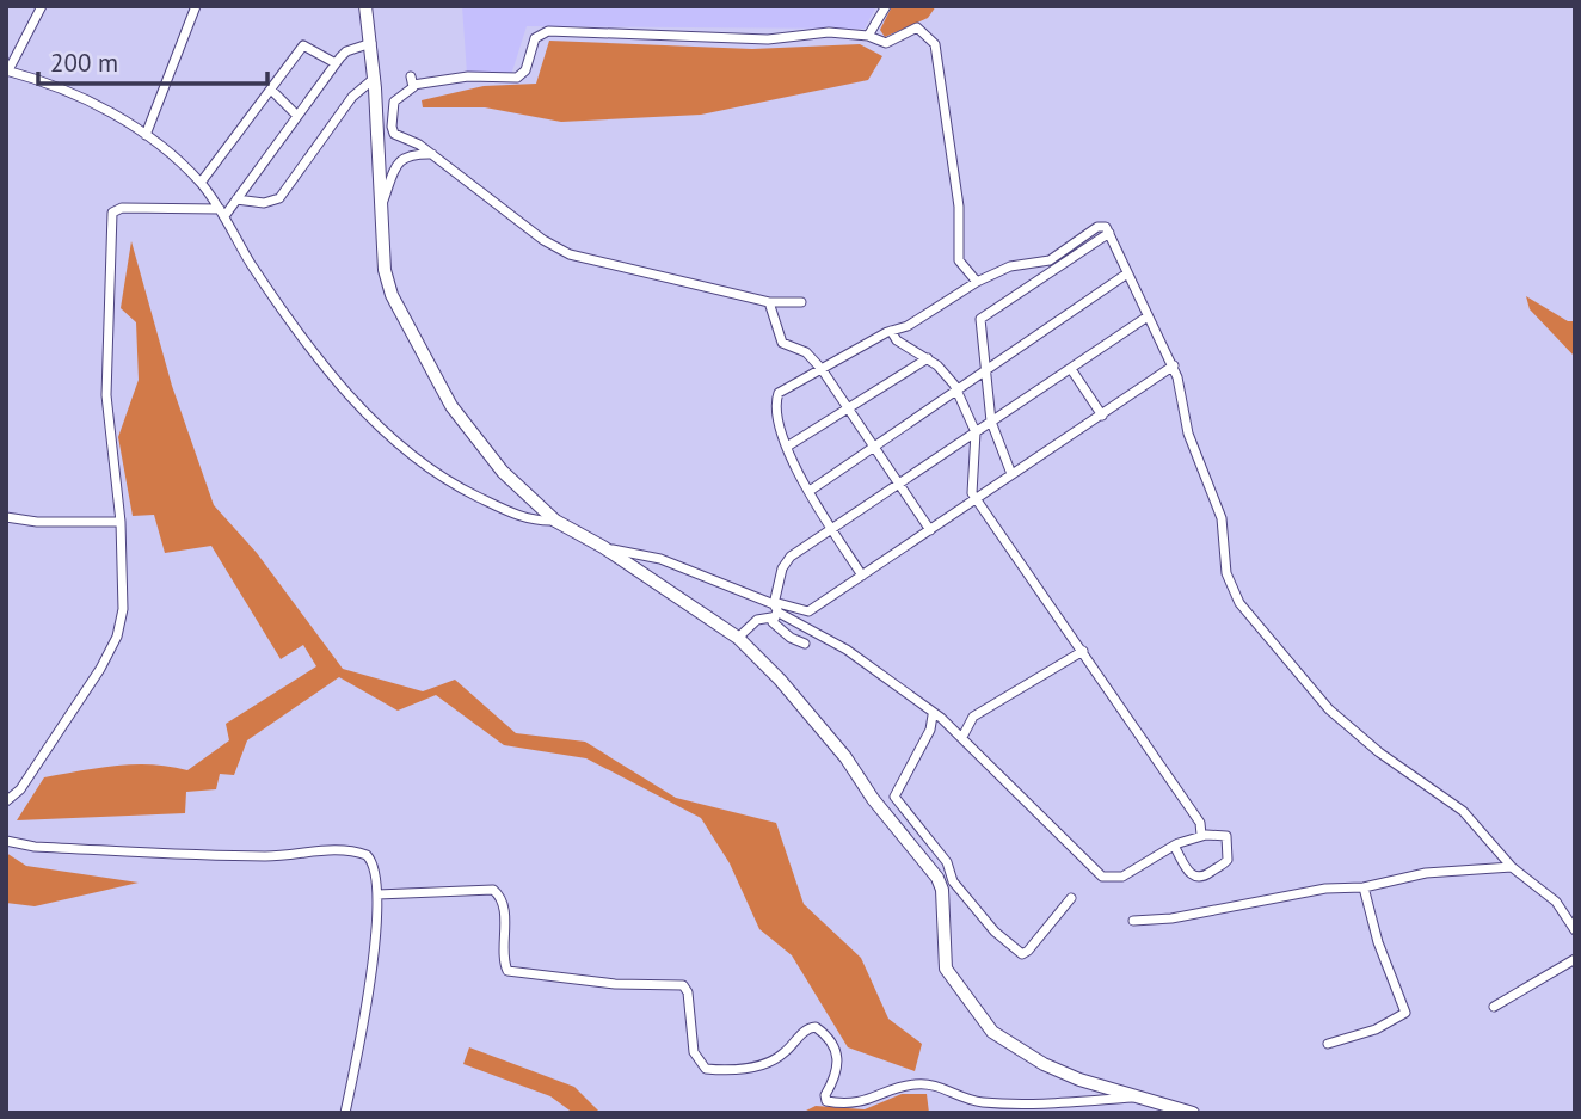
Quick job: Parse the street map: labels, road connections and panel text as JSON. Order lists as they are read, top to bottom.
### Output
{
  "scale_bar": "200 m"
}
